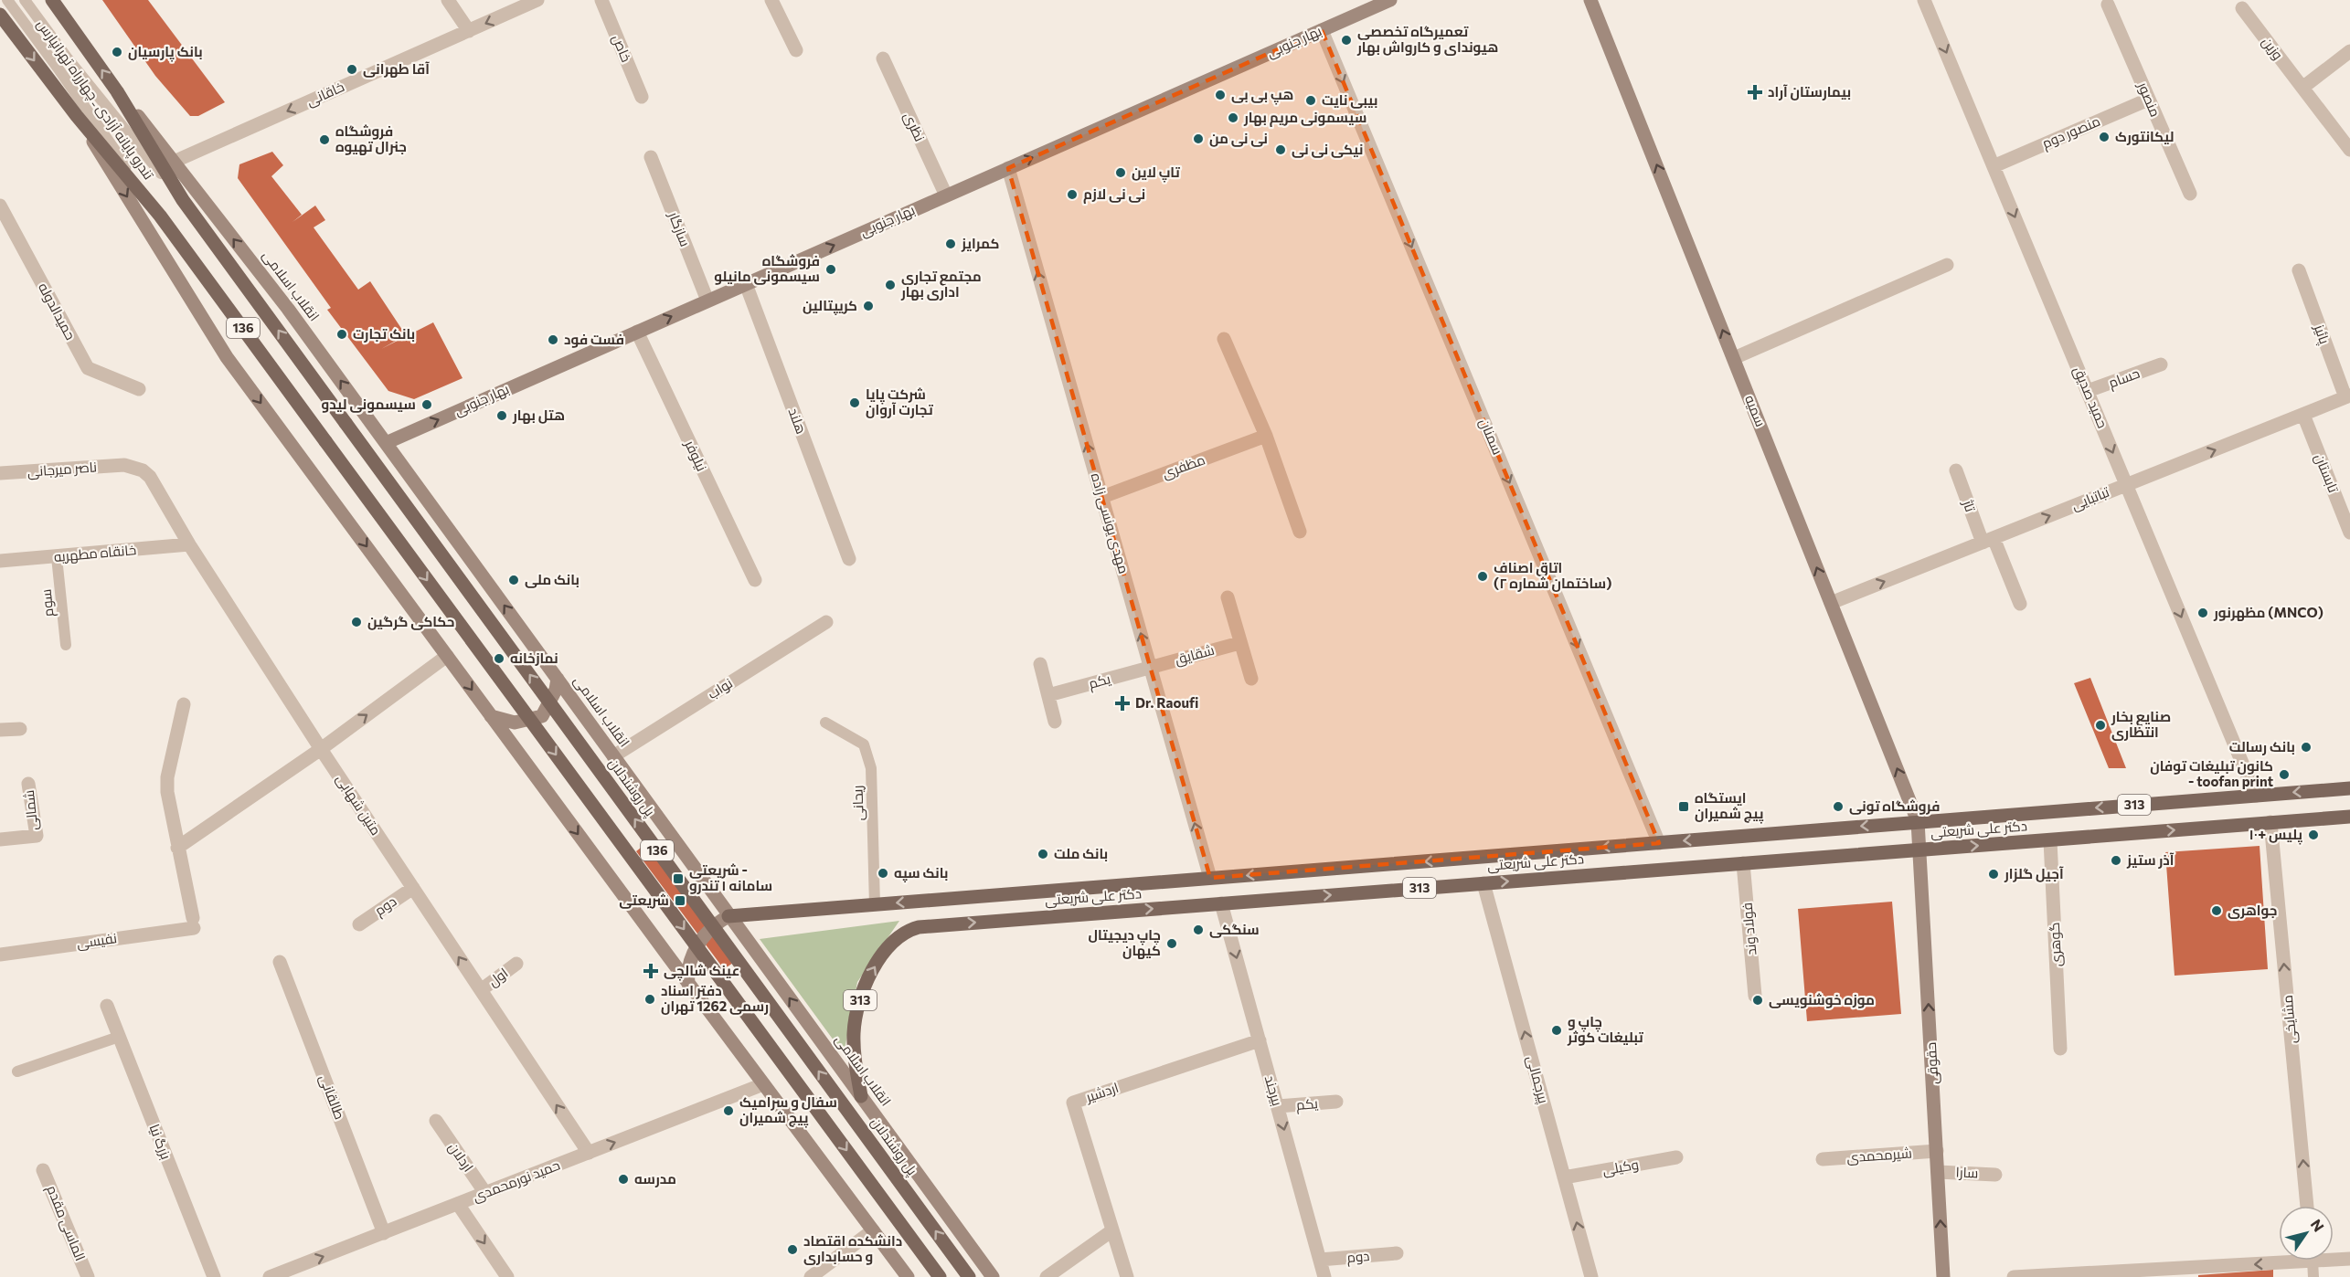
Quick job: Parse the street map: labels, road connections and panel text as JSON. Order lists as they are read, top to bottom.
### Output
{
  "streets": {
    "main road": [
      "بهار جنوبی",
      "انقلاب اسلامی",
      "136",
      "سمیه",
      "پل روشندلان",
      "313",
      "دکتر علی شریعتی",
      "حقوقی"
    ],
    "street": [
      "خاص",
      "وزین",
      "خاقانی",
      "منصور",
      "نظری",
      "منصور دوم",
      "سازگار",
      "حمیدالدوله",
      "پائیز",
      "حسام",
      "حمید صدیق",
      "هلند",
      "سمنان",
      "نیلوفر",
      "مظفری",
      "ناصر میرجانی",
      "تابستان",
      "تباتبایی",
      "تاژ",
      "مهدی یونسی زاده",
      "خانقاه مطهریه",
      "شقایق",
      "یکم",
      "نواب",
      "متین شهابی",
      "شمالی",
      "دوم",
      "فولاد وند",
      "نفیسی",
      "گوهری",
      "اول",
      "مشایخی",
      "پیرجمالی",
      "بیرجند",
      "اردشیر",
      "طالقانی",
      "بزرگ نیا",
      "شیرمحمدی",
      "اردلان",
      "وکیلی",
      "سارا",
      "حمید نورمحمدی",
      "الماسی مقدم"
    ],
    "lane": ["تندرو پایانه آزادی ـ چهارراه تهرانپارس", "سوم", "ریحانی"]
  },
  "crossings": [
    ["بهار جنوبی", "نظری"],
    ["بهار جنوبی", "سازگار"],
    ["بهار جنوبی", "انقلاب اسلامی"],
    ["بهار جنوبی", "هلند"],
    ["بهار جنوبی", "سمنان"],
    ["بهار جنوبی", "نیلوفر"],
    ["بهار جنوبی", "مهدی یونسی زاده"],
    ["خاقانی", "انقلاب اسلامی"],
    ["تندرو پایانه آزادی ـ چهارراه تهرانپارس", "136"],
    ["منصور", "منصور دوم"],
    ["منصور دوم", "حمید صدیق"],
    ["انقلاب اسلامی", "نواب"],
    ["انقلاب اسلامی", "پل روشندلان"],
    ["انقلاب اسلامی", "دکتر علی شریعتی"],
    ["پائیز", "تباتبایی"],
    ["حسام", "حمید صدیق"],
    ["حمید صدیق", "تباتبایی"],
    ["حمید صدیق", "دکتر علی شریعتی"],
    ["سمیه", "تباتبایی"],
    ["سمیه", "دکتر علی شریعتی"],
    ["سمیه", "حقوقی"],
    ["سمنان", "دکتر علی شریعتی"],
    ["مظفری", "مهدی یونسی زاده"],
    ["ناصر میرجانی", "متین شهابی"],
    ["تابستان", "تباتبایی"],
    ["تباتبایی", "تاژ"],
    ["مهدی یونسی زاده", "شقایق"],
    ["مهدی یونسی زاده", "یکم"],
    ["مهدی یونسی زاده", "دکتر علی شریعتی"],
    ["خانقاه مطهریه", "سوم"],
    ["خانقاه مطهریه", "متین شهابی"],
    ["شقایق", "یکم"],
    ["یکم", "بیرجند"],
    ["ریحانی", "دکتر علی شریعتی"],
    ["متین شهابی", "دوم"],
    ["متین شهابی", "اول"],
    ["متین شهابی", "حمید نورمحمدی"],
    ["دکتر علی شریعتی", "فولاد وند"],
    ["دکتر علی شریعتی", "گوهری"],
    ["دکتر علی شریعتی", "مشایخی"],
    ["دکتر علی شریعتی", "حقوقی"],
    ["دکتر علی شریعتی", "پیرجمالی"],
    ["دکتر علی شریعتی", "بیرجند"],
    ["دوم", "بیرجند"],
    ["حقوقی", "شیرمحمدی"],
    ["حقوقی", "سارا"],
    ["پیرجمالی", "وکیلی"],
    ["بیرجند", "اردشیر"],
    ["طالقانی", "حمید نورمحمدی"],
    ["اردلان", "حمید نورمحمدی"]
  ],
  "one_way": [
    "بهار جنوبی",
    "خاقانی",
    "حمید صدیق",
    "سمیه",
    "سمنان",
    "تباتبایی",
    "مهدی یونسی زاده",
    "متین شهابی",
    "مشایخی",
    "حقوقی",
    "پیرجمالی",
    "بیرجند",
    "حمید نورمحمدی"
  ],
  "places": {
    "other": [
      "تعمیرگاه تخصصی هیوندای و کارواش بهار",
      "بانک پارسیان",
      "آقا طهرانی",
      "هپ بی بی",
      "بیبی نایت",
      "سیسمونی مریم بهار",
      "لیکانتورک",
      "نی نی من",
      "فروشگاه جنرال تهیوه",
      "نیکی نی نی",
      "تاپ لاین",
      "نی نی لازم",
      "کمرایز",
      "فروشگاه سیسمونی مانیلو",
      "مجتمع تجاری اداری بهار",
      "کریپتالین",
      "بانک تجارت",
      "فست فود",
      "شرکت پایا تجارت آروان",
      "سیسمونی لیدو",
      "هتل بهار",
      "اتاق اصناف (ساختمان شماره ۲)",
      "بانک ملی",
      "مظهرنور (MNCO)",
      "حکاکی گرگین",
      "نمازخانه",
      "صنایع بخار انتظاری",
      "بانک رسالت",
      "کانون تبلیغات توفان - toofan print",
      "فروشگاه تونی",
      "پلیس +۱۰",
      "بانک ملت",
      "آذر ستیز",
      "بانک سپه",
      "آجیل گلزار",
      "جواهری",
      "سنگکی",
      "چاپ دیجیتال کیهان",
      "دفتر اسناد رسمی 1262 تهران",
      "موزه خوشنویسی",
      "چاپ و تبلیغات کوثر",
      "سفال و سرامیک پیچ شمیران",
      "مدرسه",
      "دانشکده اقتصاد و حسابداری"
    ],
    "health": ["بیمارستان آراد", "Dr. Raoufi", "عينک شالچی"],
    "transit": ["ایستگاه پیچ شمیران", "شریعتی - سامانه ۱ تندرو", "شریعتی"]
  },
  "north": "top right"
}
